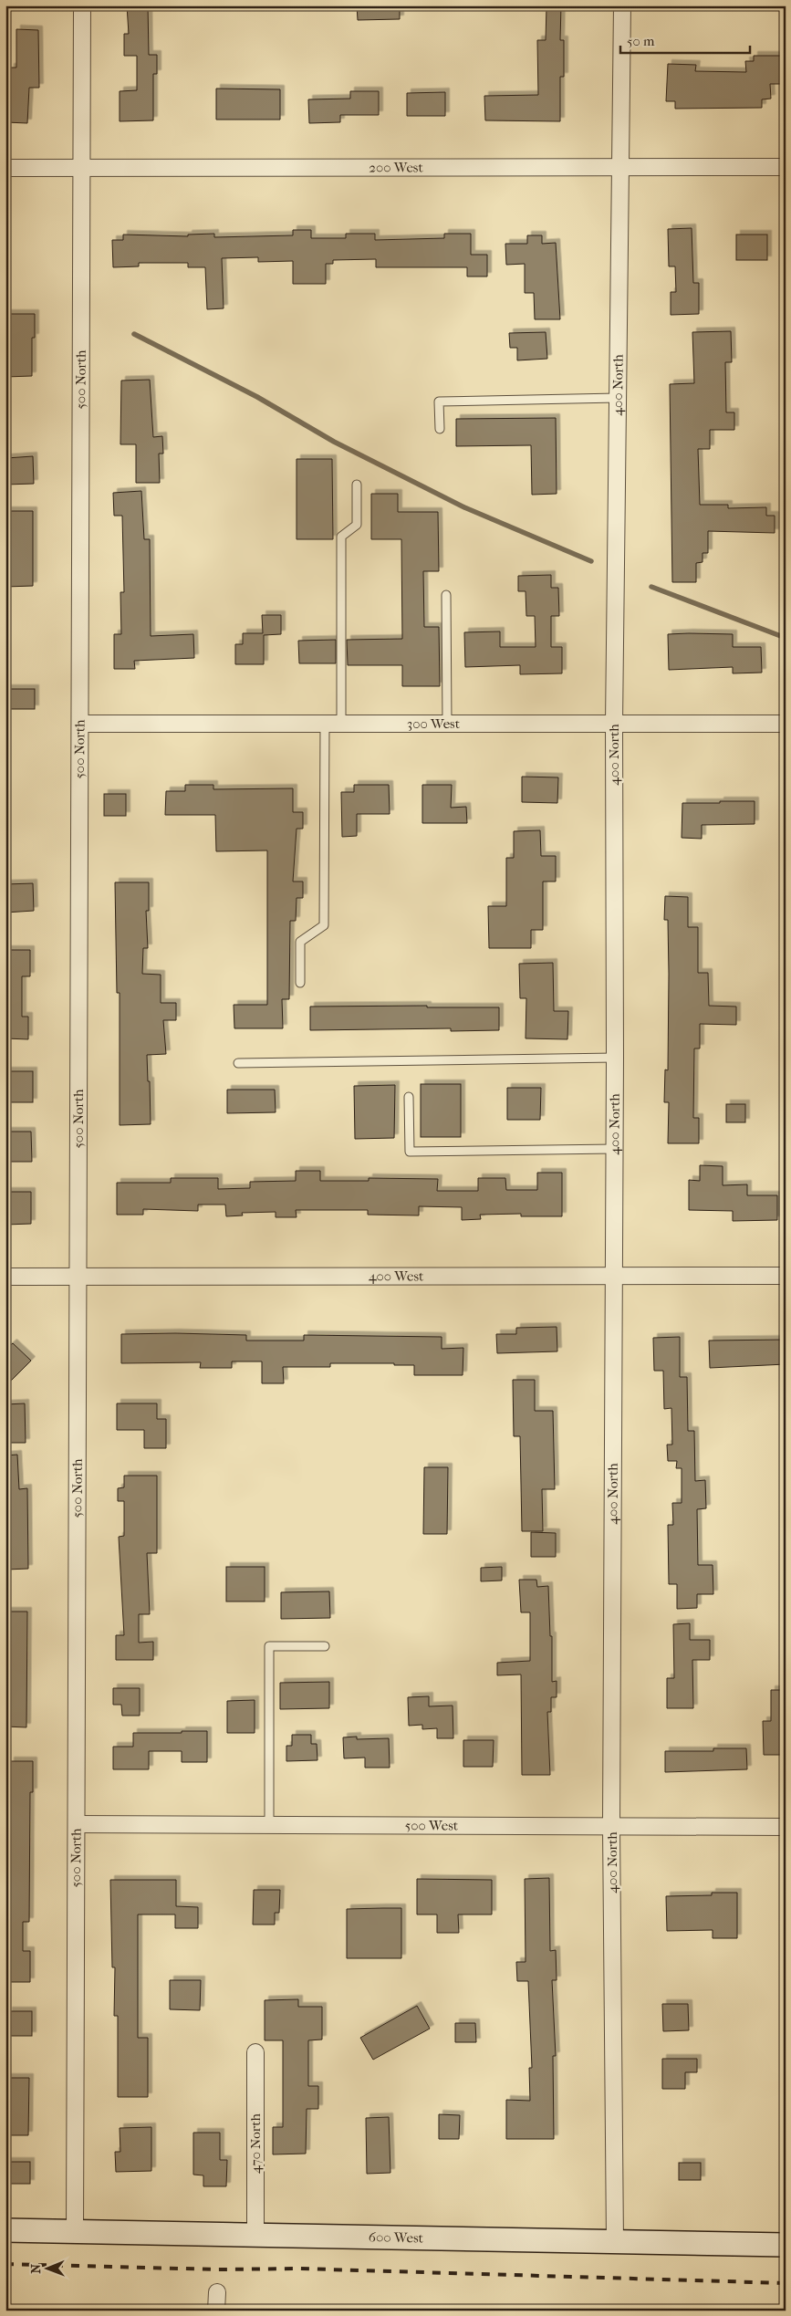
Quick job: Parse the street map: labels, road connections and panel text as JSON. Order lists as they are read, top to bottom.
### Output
{
  "streets": {
    "main road": ["600 West"],
    "street": [
      "200 West",
      "500 North",
      "400 North",
      "300 West",
      "400 West",
      "500 West",
      "470 North"
    ]
  },
  "crossings": [
    ["200 West", "500 North"],
    ["200 West", "400 North"],
    ["500 North", "300 West"],
    ["500 North", "400 West"],
    ["500 North", "500 West"],
    ["500 North", "600 West"],
    ["400 North", "300 West"],
    ["400 North", "400 West"],
    ["400 North", "500 West"],
    ["400 North", "600 West"],
    ["470 North", "600 West"]
  ],
  "scale_bar": "50 m",
  "north": "left"
}
